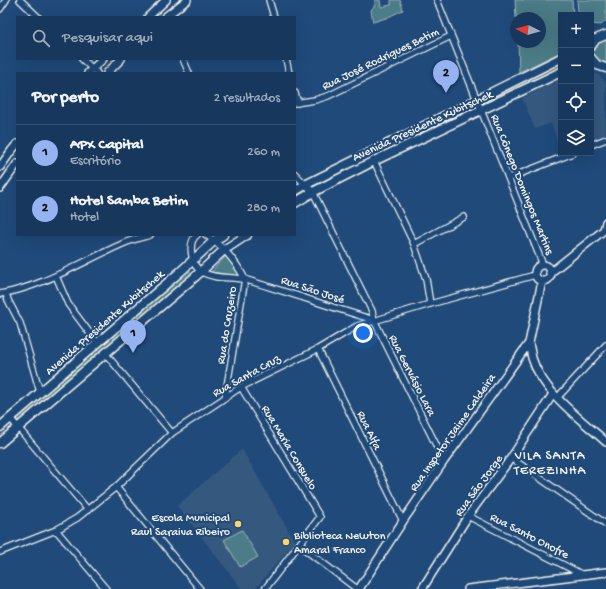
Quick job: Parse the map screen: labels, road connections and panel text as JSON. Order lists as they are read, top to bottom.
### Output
{
  "streets": {
    "main road": ["Avenida Presidente Kubitschek"],
    "street": [
      "Rua José Rodrigues Betim",
      "Rua Cônego Domingos Martins",
      "Rua São José",
      "Rua do Cruzeiro",
      "Rua Santa Cruz",
      "Rua Gervásio Lara",
      "Rua Alfa",
      "Rua Inspetor Jaime Caldeira",
      "Rua Maria Consuelo",
      "Rua São Jorge",
      "Rua Santo Onofre"
    ]
  },
  "crossings": [
    ["Rua José Rodrigues Betim", "Rua Cônego Domingos Martins"],
    ["Avenida Presidente Kubitschek", "Rua Cônego Domingos Martins"],
    ["Avenida Presidente Kubitschek", "Rua São José"],
    ["Avenida Presidente Kubitschek", "Rua Gervásio Lara"],
    ["Rua Cônego Domingos Martins", "Rua Santa Cruz"],
    ["Rua Cônego Domingos Martins", "Rua Inspetor Jaime Caldeira"],
    ["Rua São José", "Rua do Cruzeiro"],
    ["Rua São José", "Rua Santa Cruz"],
    ["Rua São José", "Rua Gervásio Lara"],
    ["Rua do Cruzeiro", "Rua Santa Cruz"],
    ["Rua Santa Cruz", "Rua Gervásio Lara"],
    ["Rua Santa Cruz", "Rua Alfa"],
    ["Rua Santa Cruz", "Rua Inspetor Jaime Caldeira"],
    ["Rua Santa Cruz", "Rua Maria Consuelo"],
    ["Rua Gervásio Lara", "Rua Inspetor Jaime Caldeira"],
    ["Rua Alfa", "Rua Inspetor Jaime Caldeira"],
    ["Rua São Jorge", "Rua Santo Onofre"]
  ],
  "districts": ["VILA SANTA TEREZINHA"],
  "places": ["Escola Municipal Raul Saraiva Ribeiro", "Biblioteca Newton Amaral Franco"],
  "north": "left",
  "page": {
    "map_buttons": ["+", "−"],
    "search": "Pesquisar aqui",
    "pins": ["2", "1"],
    "heading": ["Por perto", "2 resultados"],
    "list": [
      {
        "mark": "1",
        "name": "APX Capital",
        "note": "Escritório",
        "value": "260 m"
      },
      {
        "mark": "2",
        "name": "Hotel Samba Betim",
        "note": "Hotel",
        "value": "280 m"
      }
    ]
  }
}
